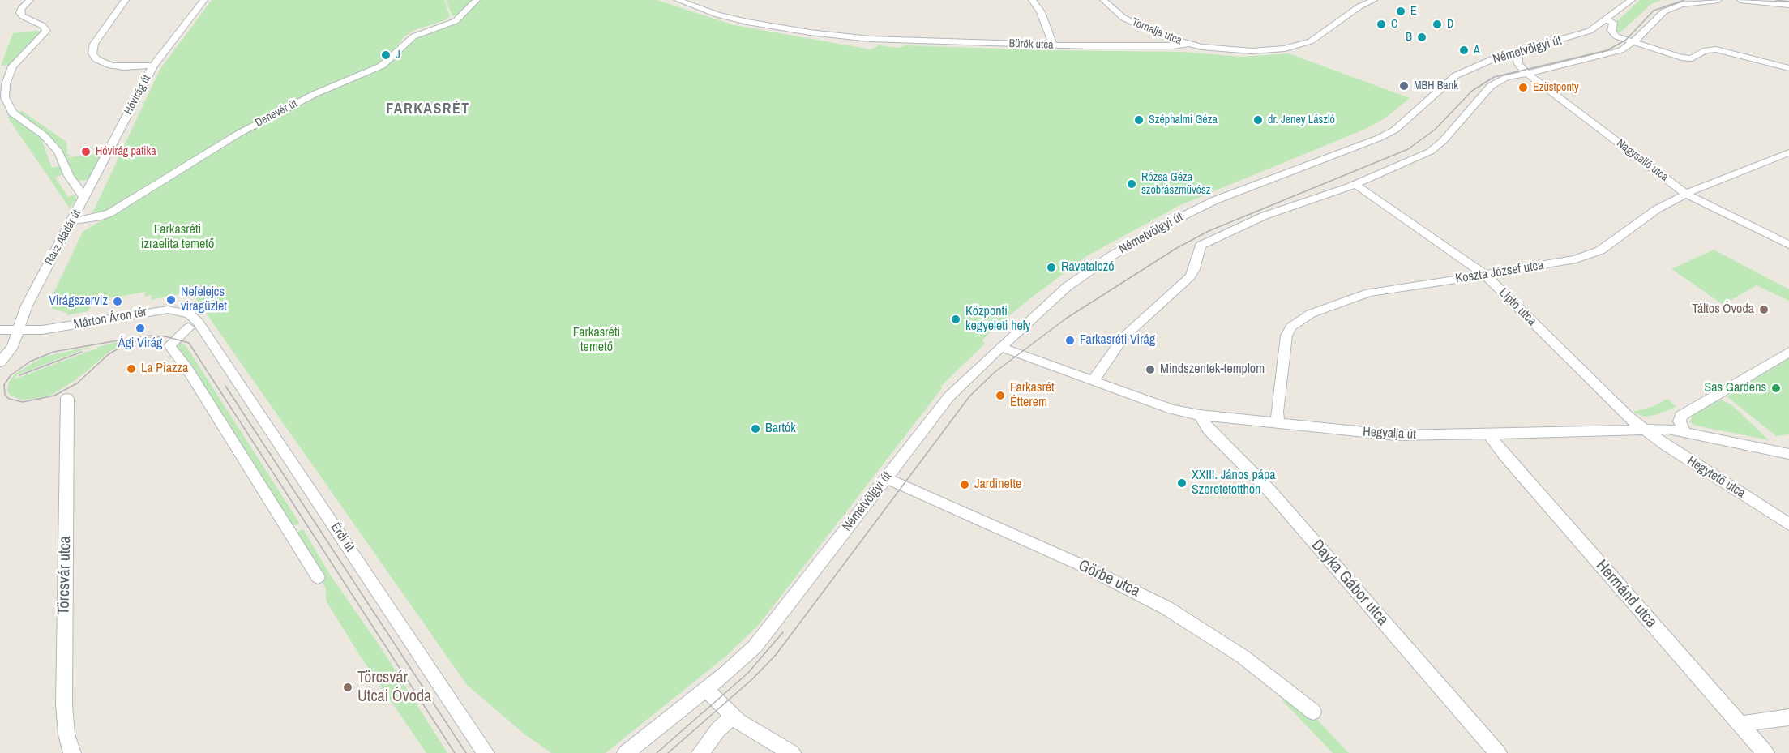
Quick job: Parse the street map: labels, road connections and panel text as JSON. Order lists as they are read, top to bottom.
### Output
{
  "streets": {
    "street": [
      "Tornalja utca",
      "Bürök utca",
      "Németvölgyi út",
      "Hóvirág út",
      "Denevér út",
      "Nagysalló utca",
      "Rácz Aladár út",
      "Koszta József utca",
      "Liptó utca",
      "Márton Áron tér",
      "Hegyalja út",
      "Hegytető utca",
      "Érdi út",
      "Törcsvár utca",
      "Görbe utca",
      "Dayka Gábor utca",
      "Hermánd utca"
    ]
  },
  "crossings": [
    ["Tornalja utca", "Bürök utca"],
    ["Németvölgyi út", "Nagysalló utca"],
    ["Németvölgyi út", "Liptó utca"],
    ["Németvölgyi út", "Hegyalja út"],
    ["Németvölgyi út", "Görbe utca"],
    ["Hóvirág út", "Rácz Aladár út"],
    ["Denevér út", "Rácz Aladár út"],
    ["Nagysalló utca", "Koszta József utca"],
    ["Rácz Aladár út", "Márton Áron tér"],
    ["Koszta József utca", "Liptó utca"],
    ["Koszta József utca", "Hegyalja út"],
    ["Liptó utca", "Hegyalja út"],
    ["Liptó utca", "Hegytető utca"],
    ["Márton Áron tér", "Érdi út"],
    ["Hegyalja út", "Hegytető utca"],
    ["Hegyalja út", "Dayka Gábor utca"],
    ["Hegyalja út", "Hermánd utca"]
  ],
  "districts": ["FARKASRÉT"],
  "parks": ["Farkasréti izraelita temető", "Farkasréti temető"],
  "places": [
    "E",
    "C",
    "D",
    "B",
    "A",
    "J",
    "MBH Bank",
    "Ezüstponty",
    "Széphalmi Géza",
    "dr. Jeney László",
    "Hóvirág patika",
    "Rózsa Géza szobrászművész",
    "Ravatalozó",
    "Nefelejcs viragüzlet",
    "Virágszerviz",
    "Táltos Óvoda",
    "Központi kegyeleti hely",
    "Ági Virág",
    "Farkasréti Virág",
    "La Piazza",
    "Mindszentek-templom",
    "Sas Gardens",
    "Farkasrét Étterem",
    "Bartók",
    "XXIII. János pápa Szeretetotthon",
    "Jardinette",
    "Törcsvár Utcai Óvoda"
  ]
}
